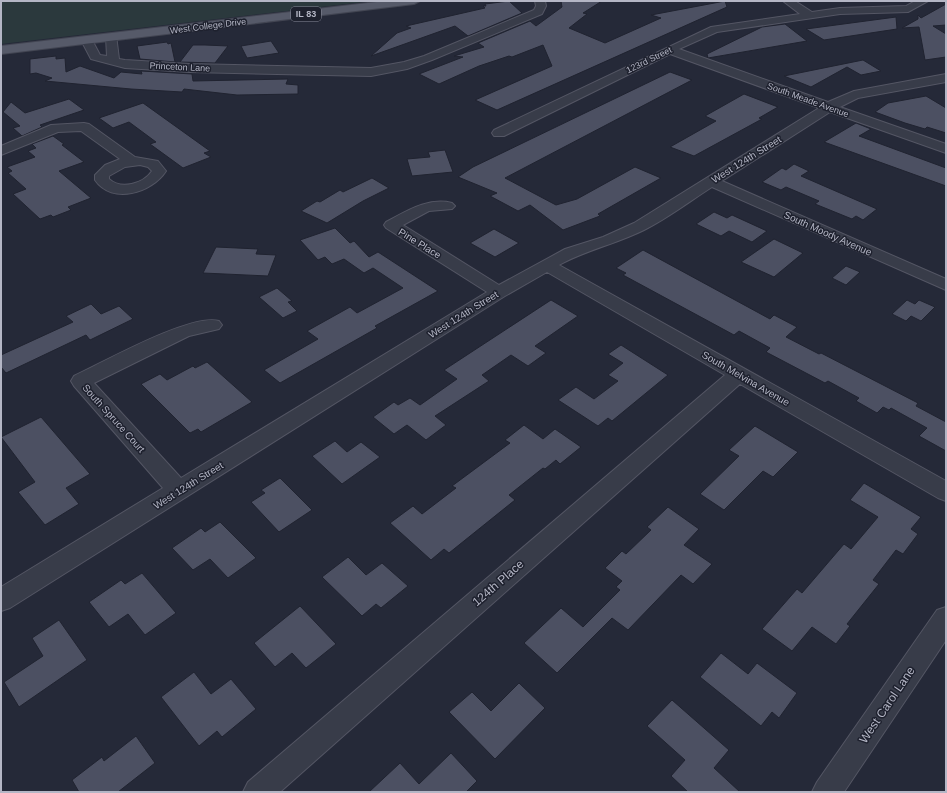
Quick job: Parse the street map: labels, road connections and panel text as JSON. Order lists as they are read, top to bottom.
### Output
{
  "streets": {
    "main road": ["IL 83", "West College Drive"],
    "street": [
      "123rd Street",
      "Princeton Lane",
      "South Meade Avenue",
      "West 124th Street",
      "South Moody Avenue",
      "Pine Place",
      "South Melvina Avenue",
      "South Spruce Court",
      "124th Place",
      "West Carol Lane"
    ]
  },
  "crossings": [
    ["West College Drive", "Princeton Lane"],
    ["123rd Street", "South Meade Avenue"],
    ["South Meade Avenue", "West 124th Street"],
    ["West 124th Street", "South Moody Avenue"],
    ["West 124th Street", "Pine Place"],
    ["West 124th Street", "South Melvina Avenue"],
    ["West 124th Street", "South Spruce Court"],
    ["South Melvina Avenue", "124th Place"]
  ]
}
